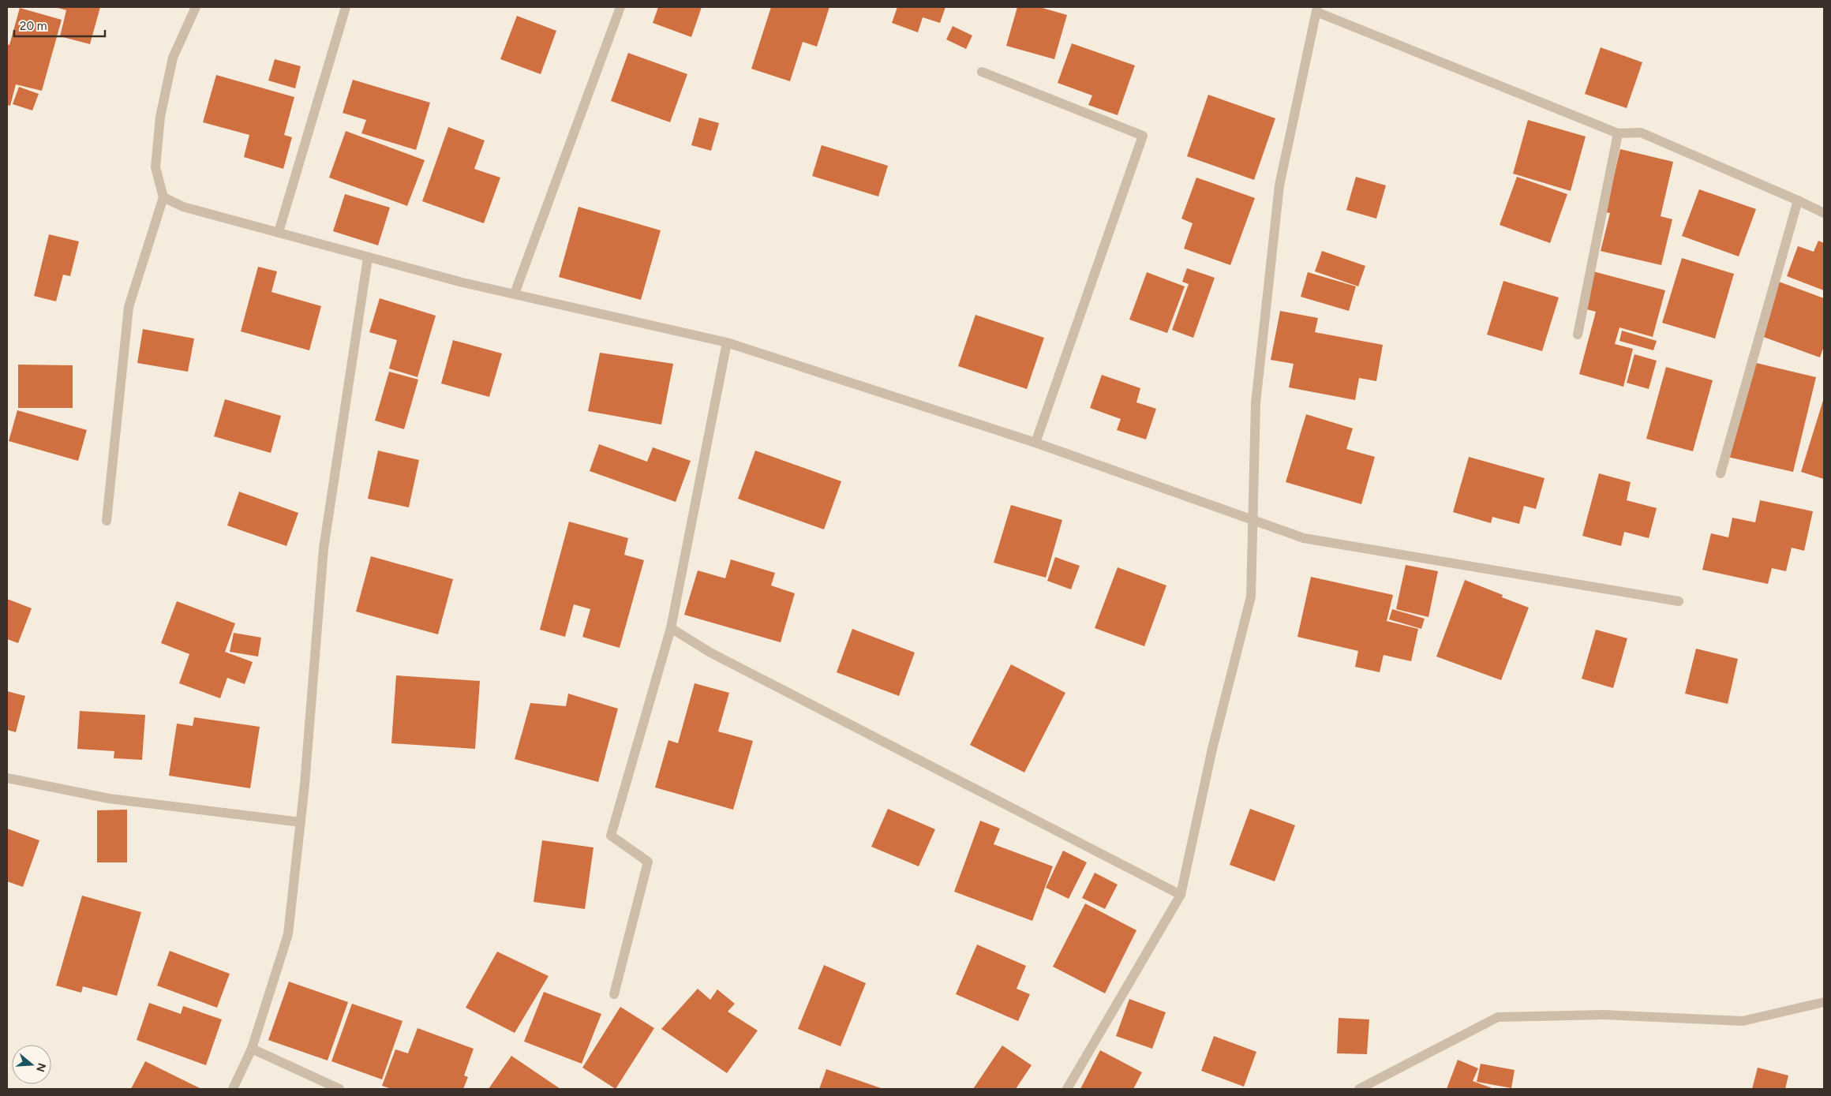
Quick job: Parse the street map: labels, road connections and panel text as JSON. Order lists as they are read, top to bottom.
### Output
{
  "scale_bar": "20 m",
  "north": "right"
}
